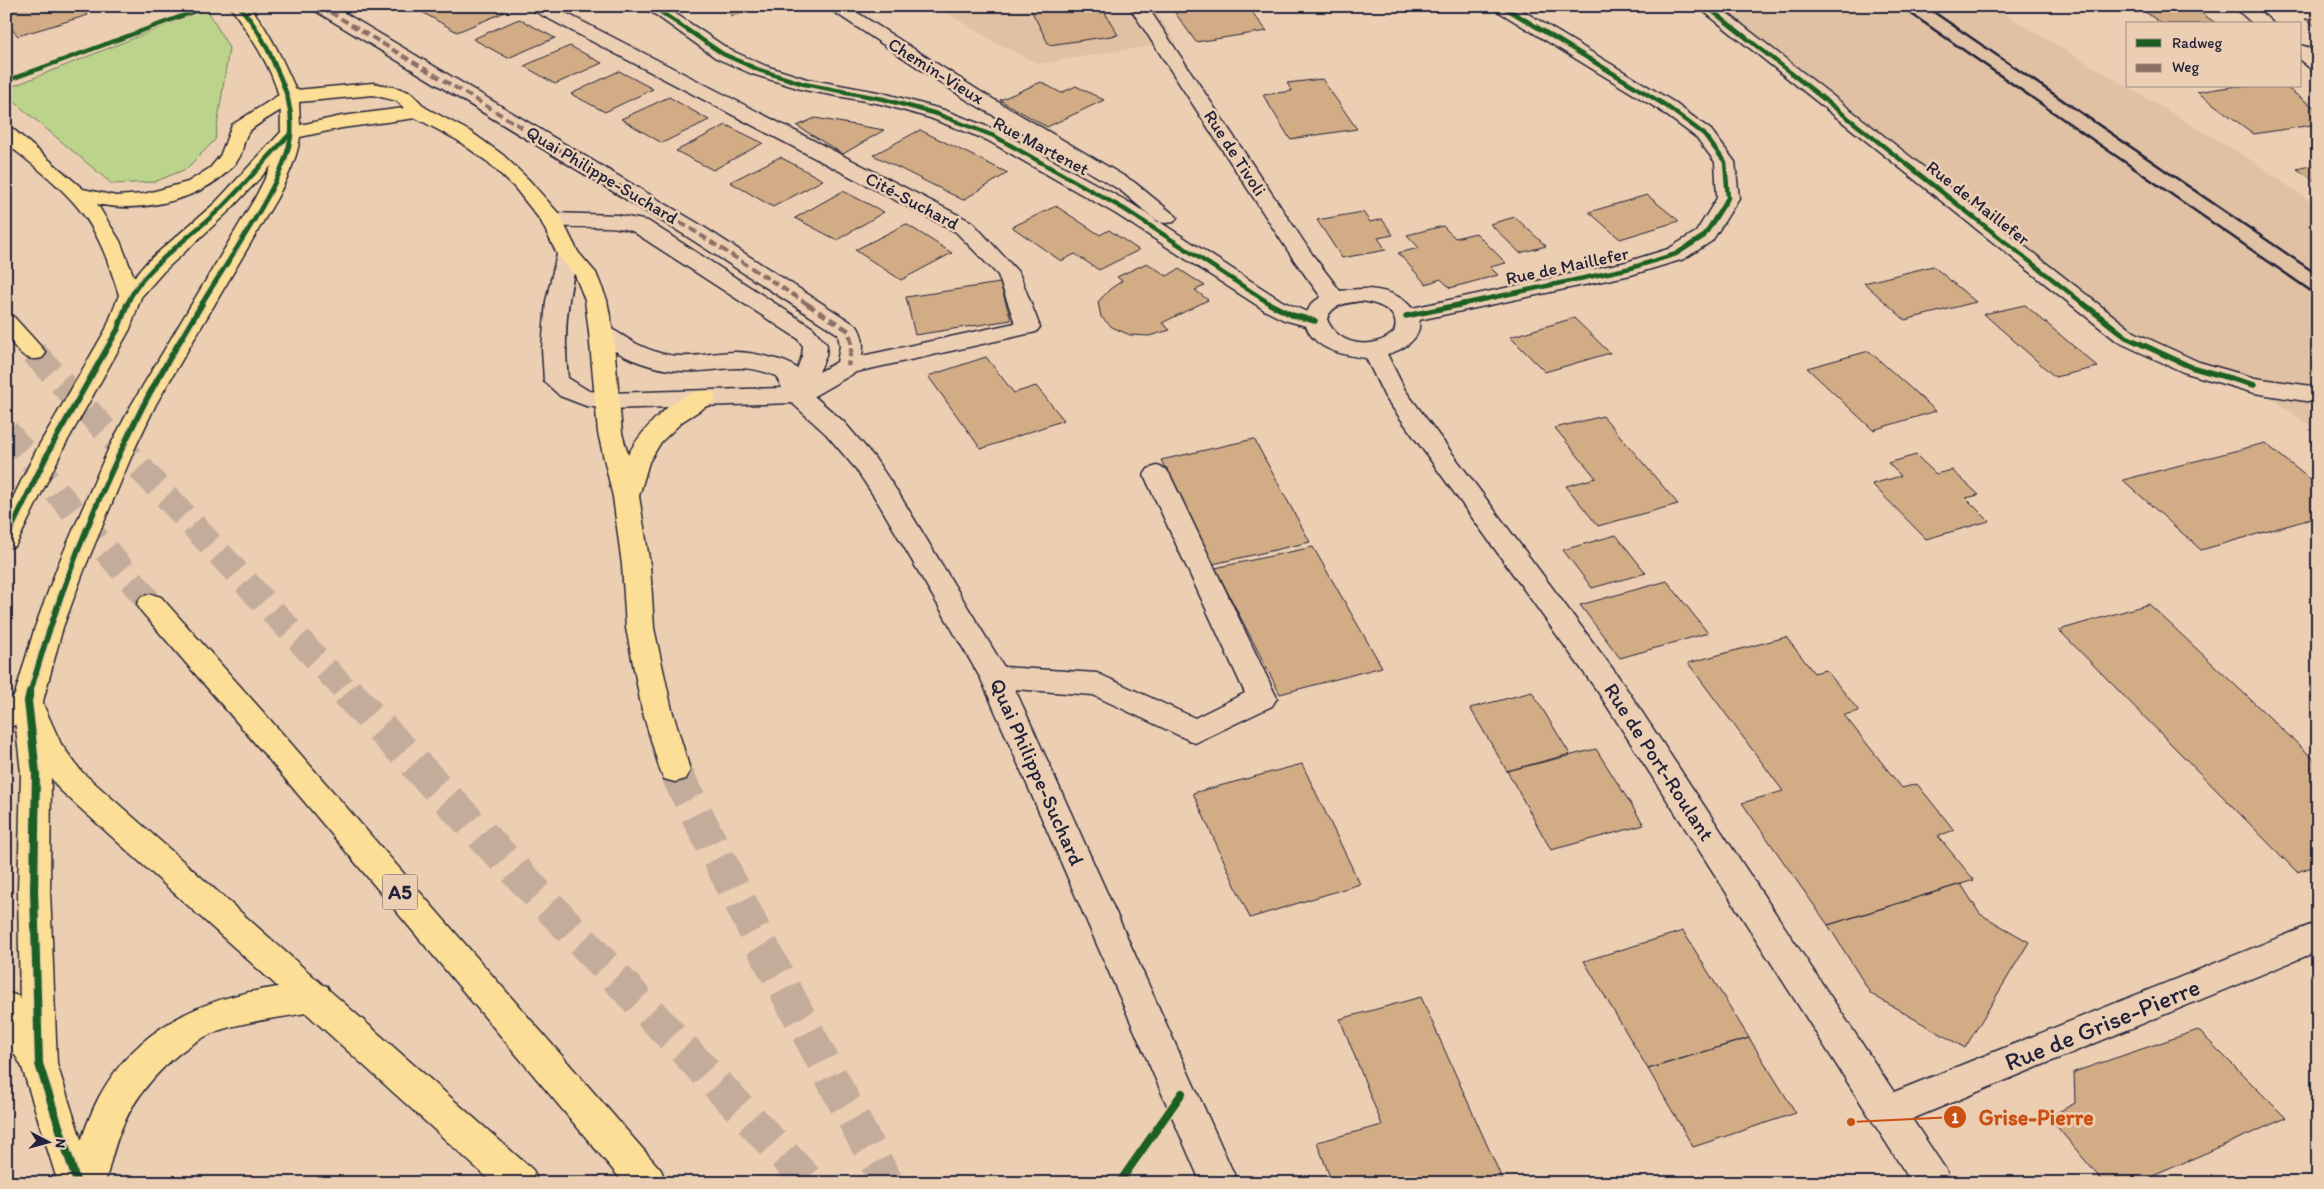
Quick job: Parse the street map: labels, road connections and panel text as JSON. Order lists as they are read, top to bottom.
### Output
{
  "streets": {
    "main road": ["A5"],
    "street": [
      "Chemin-Vieux",
      "Rue Martenet",
      "Rue de Tivoli",
      "Quai Philippe-Suchard",
      "Cité-Suchard",
      "Rue de Maillefer",
      "Rue de Port-Roulant",
      "Rue de Grise-Pierre"
    ]
  },
  "crossings": [
    ["Chemin-Vieux", "Rue Martenet"],
    ["Rue Martenet", "Rue de Tivoli"],
    ["Rue Martenet", "Rue de Maillefer"],
    ["Rue Martenet", "Rue de Port-Roulant"],
    ["Rue de Tivoli", "Rue de Maillefer"],
    ["Rue de Tivoli", "Rue de Port-Roulant"],
    ["Quai Philippe-Suchard", "Cité-Suchard"],
    ["Rue de Maillefer", "Rue de Port-Roulant"],
    ["Rue de Port-Roulant", "Rue de Grise-Pierre"]
  ],
  "places": ["Grise-Pierre"],
  "legend": ["Radweg", "Weg"],
  "north": "right"
}
